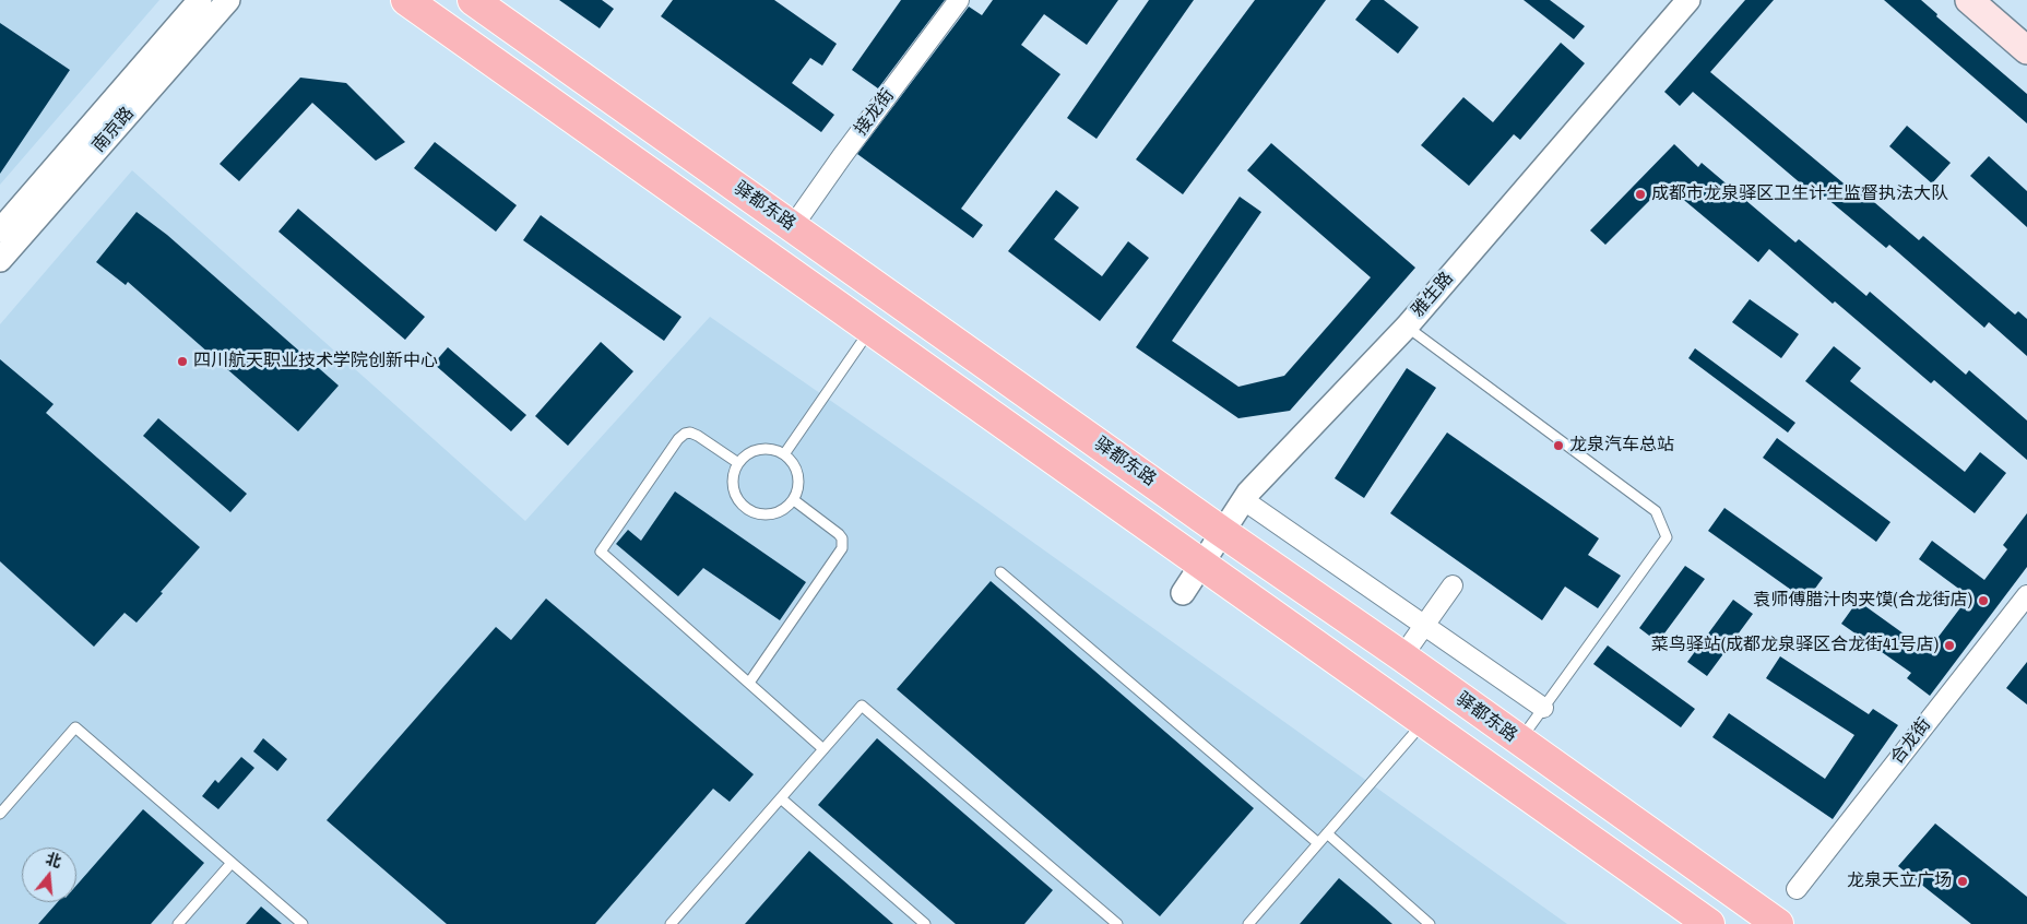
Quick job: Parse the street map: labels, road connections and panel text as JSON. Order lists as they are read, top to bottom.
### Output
{
  "streets": {
    "highway": ["驿都东路"],
    "street": [
      "接龙街",
      "南京路",
      "雅生路",
      "合龙街"
    ]
  },
  "crossings": [
    ["接龙街", "驿都东路"],
    ["驿都东路", "雅生路"]
  ],
  "places": [
    "成都市龙泉驿区卫生计生监督执法大队",
    "四川航天职业技术学院创新中心",
    "龙泉汽车总站",
    "袁师傅腊汁肉夹馍(合龙街店)",
    "菜鸟驿站(成都龙泉驿区合龙街41号店)",
    "龙泉天立广场"
  ],
  "north": "top"
}
